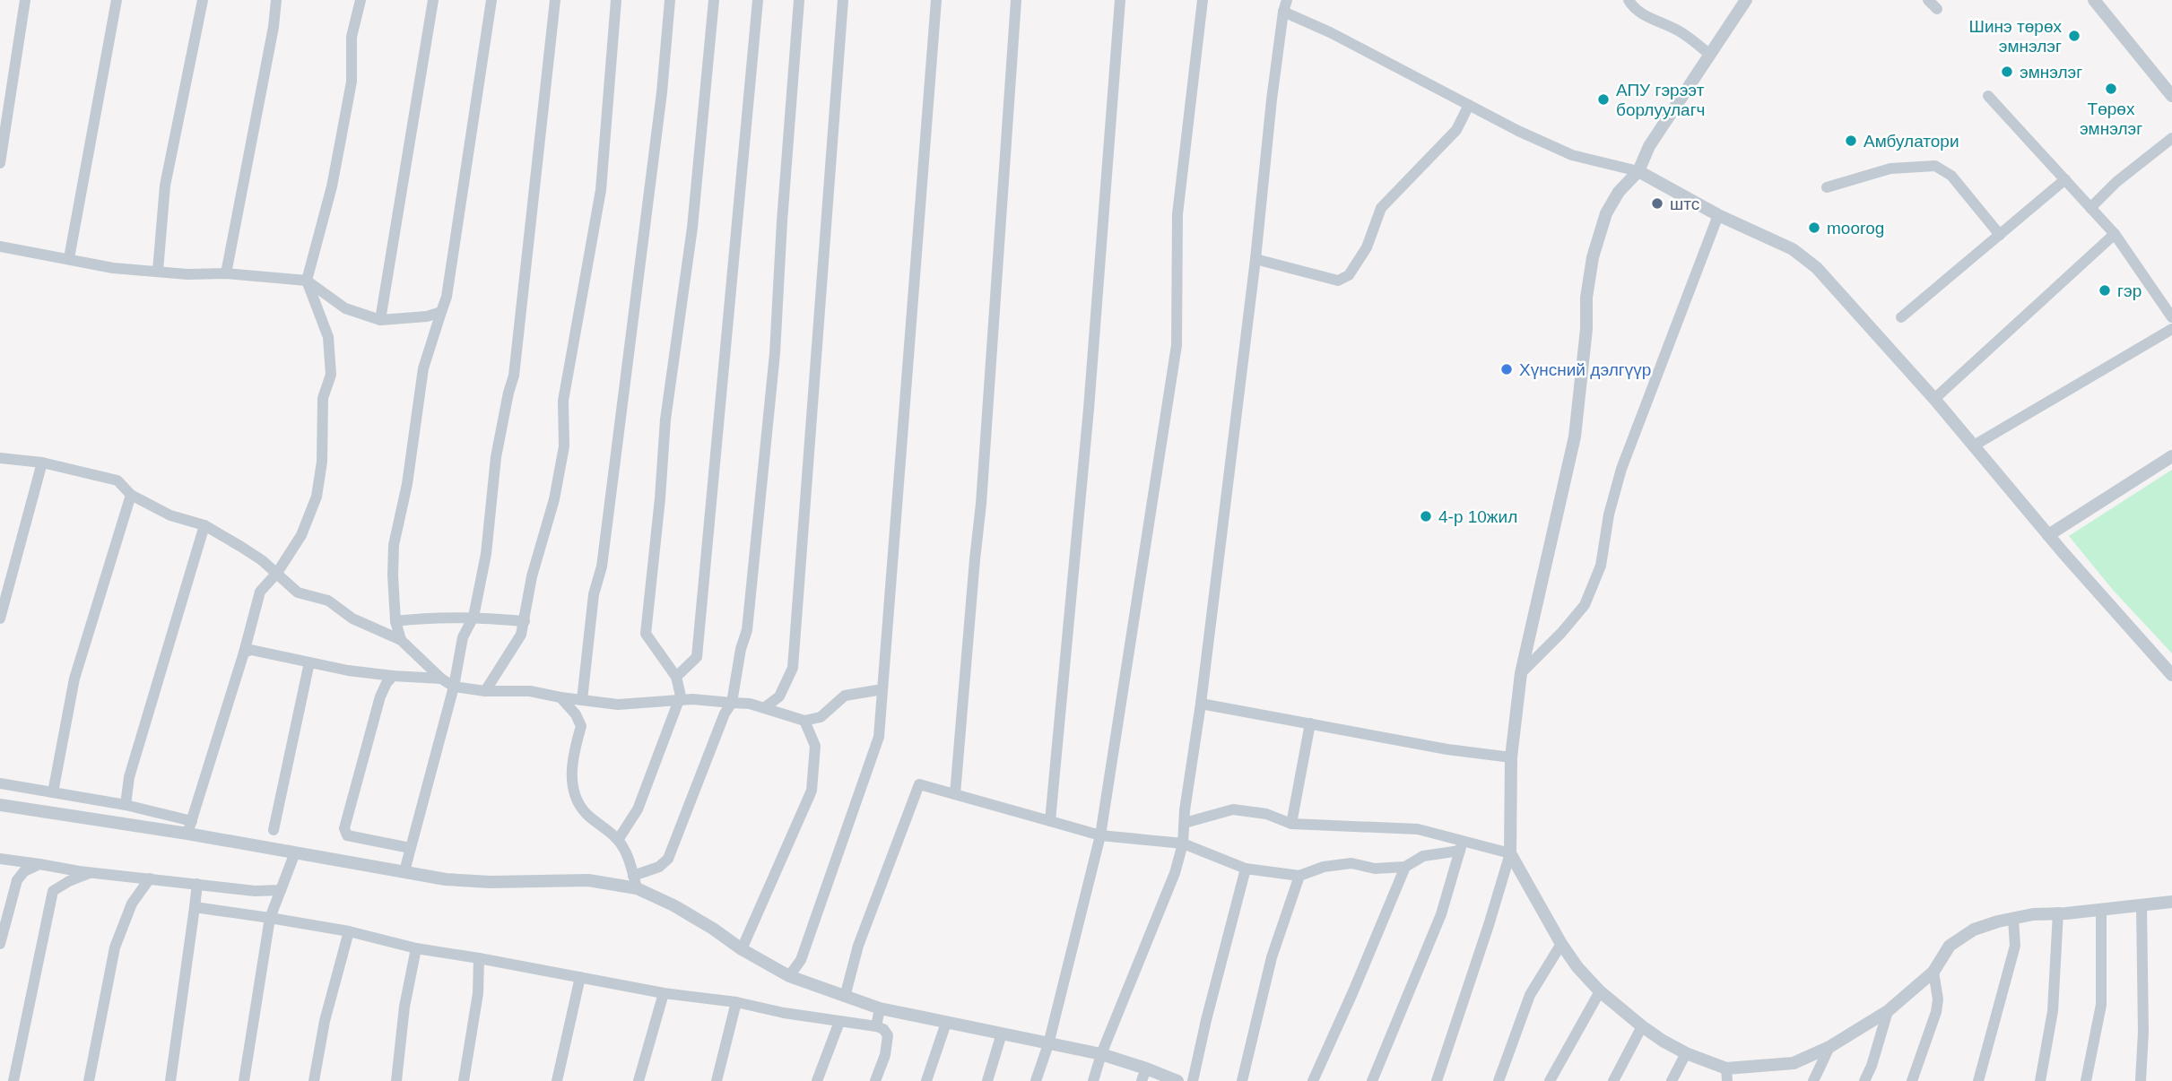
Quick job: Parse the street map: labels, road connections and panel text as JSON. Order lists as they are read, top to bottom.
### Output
{
  "places": [
    "Шинэ төрөх эмнэлэг",
    "эмнэлэг",
    "Төрөх эмнэлэг",
    "АПУ гэрээт борлуулагч",
    "Амбулатори",
    "штс",
    "moorog",
    "гэр",
    "Хүнсний дэлгүүр",
    "4-р 10жил"
  ]
}
